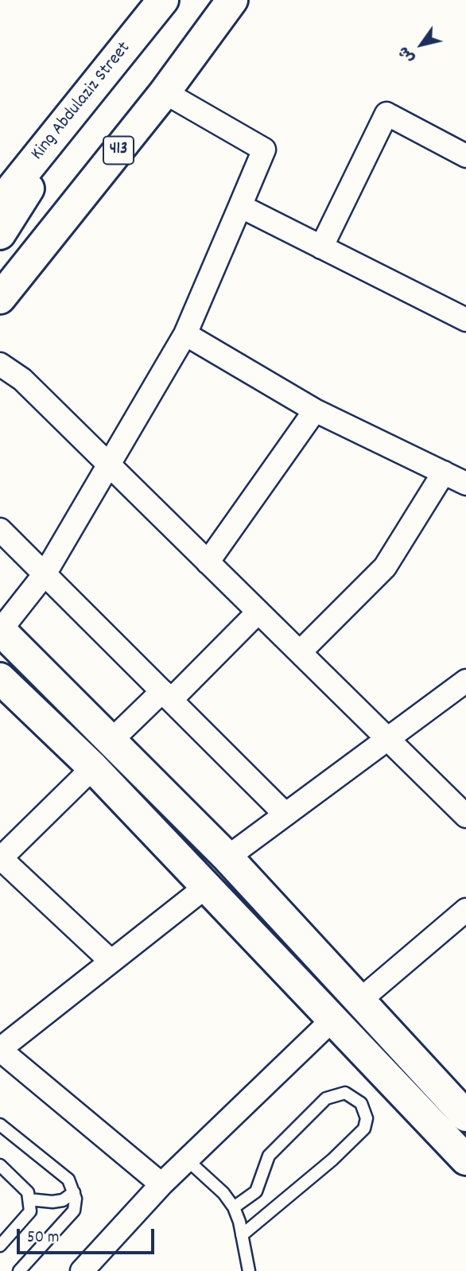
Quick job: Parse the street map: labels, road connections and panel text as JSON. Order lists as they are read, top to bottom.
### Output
{
  "streets": {
    "main road": ["King Abdulaziz Street", "413"]
  },
  "scale_bar": "50 m",
  "north": "bottom left"
}
